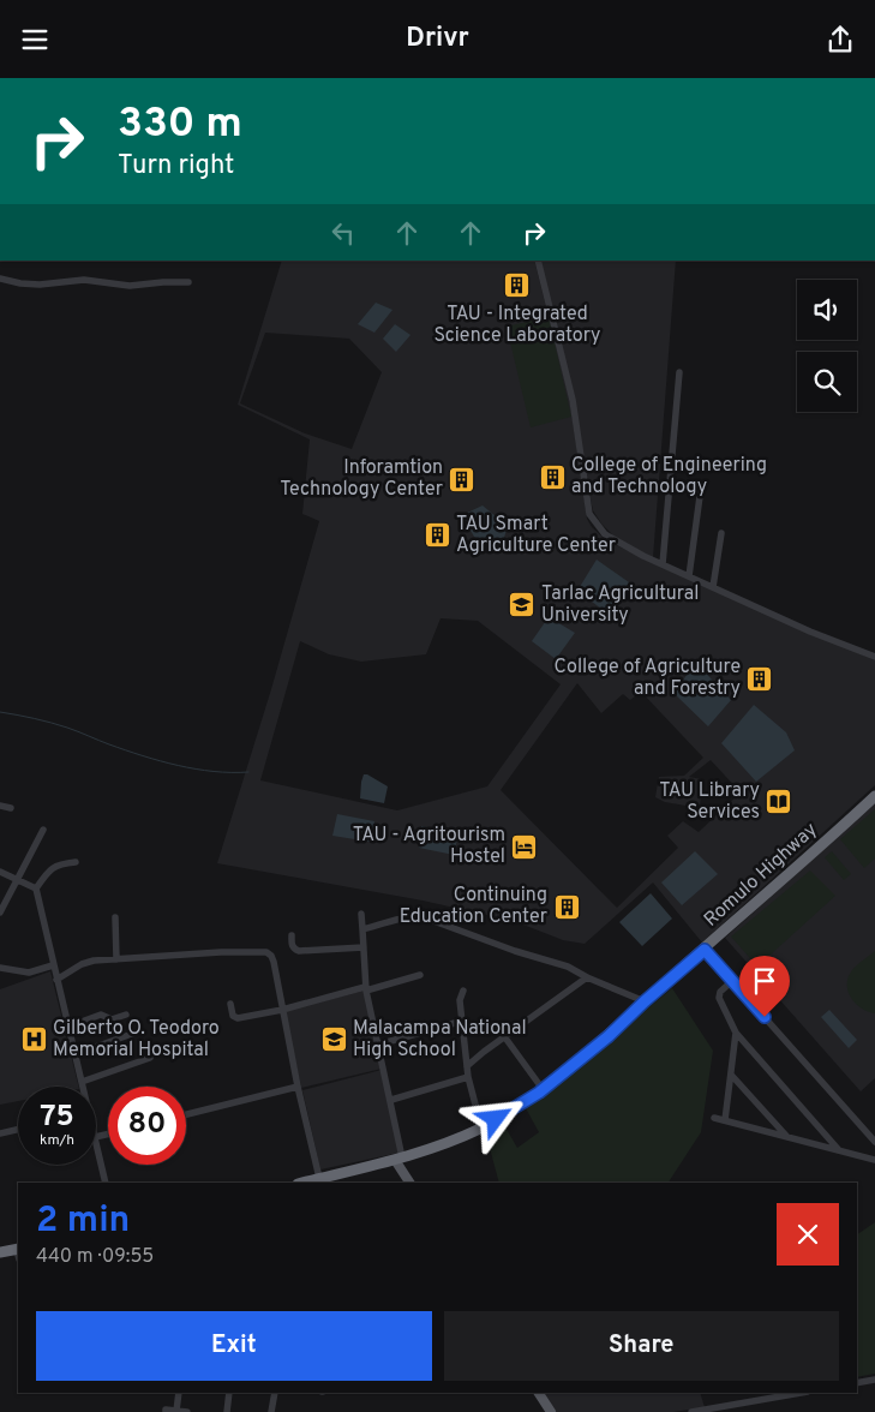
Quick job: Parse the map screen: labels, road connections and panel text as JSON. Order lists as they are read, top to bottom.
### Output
{
  "streets": {
    "highway": ["Romulo Highway"]
  },
  "places": {
    "building": [
      "TAU - Integrated Science Laboratory",
      "College of Engineering and Technology",
      "Inforamtion Technology Center",
      "TAU Smart Agriculture Center",
      "College of Agriculture and Forestry",
      "Continuing Education Center"
    ],
    "school or university": ["Tarlac Agricultural University", "Malacampa National High School"],
    "library": ["TAU Library Services"],
    "hotel": ["TAU - Agritourism Hostel"],
    "hospital": ["Gilberto O. Teodoro Memorial Hospital"]
  },
  "page": {
    "header": "Drivr",
    "turn": ["330 m", "Turn right"],
    "speed": "75 km/h",
    "limit": "80",
    "heading": ["2 min", "440 m · 09:55"],
    "buttons": ["Exit", "Share"]
  }
}
